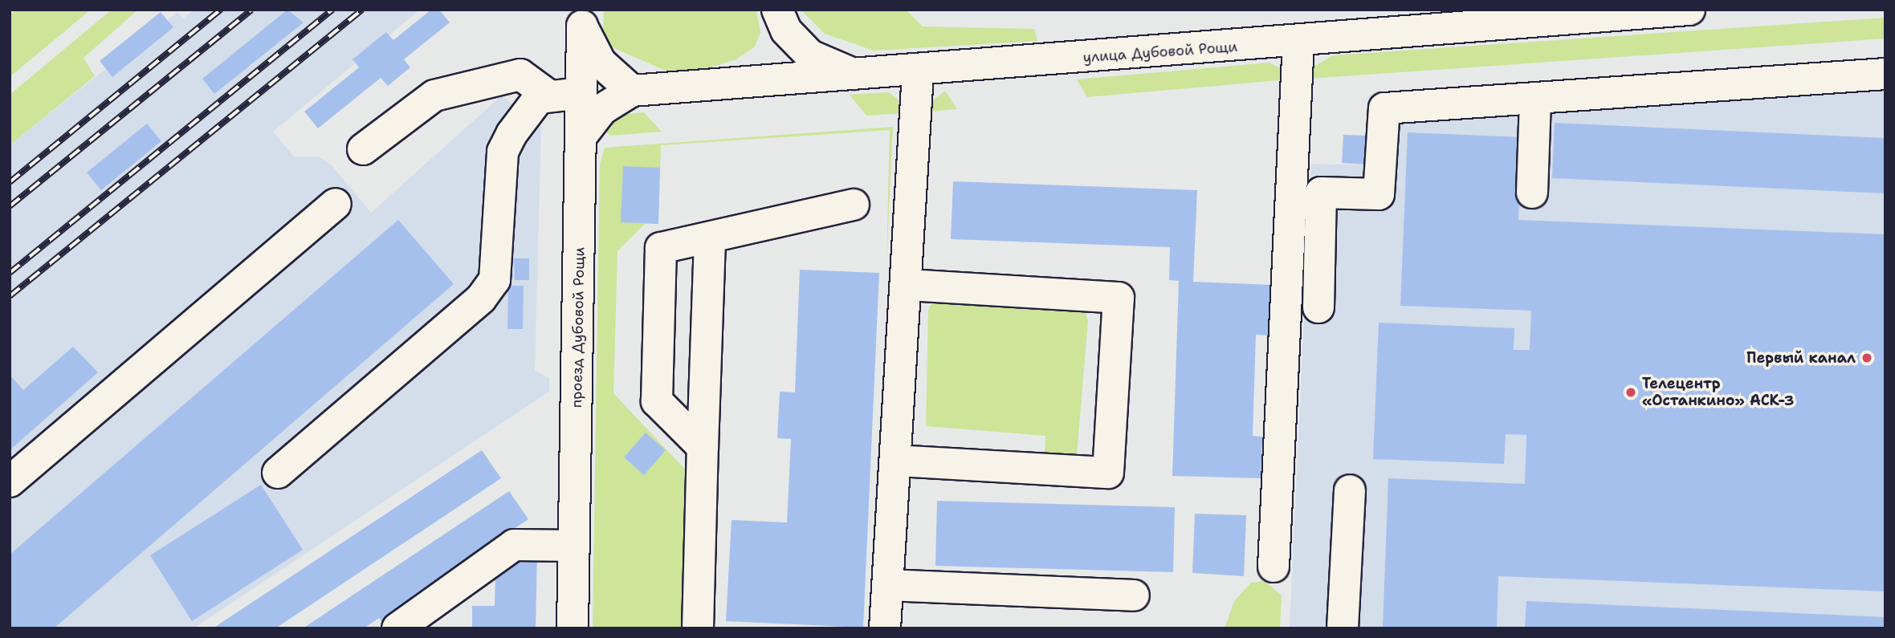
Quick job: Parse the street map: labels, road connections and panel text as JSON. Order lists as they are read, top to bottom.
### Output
{
  "streets": {
    "street": ["улица Дубовой Рощи", "проезд Дубовой Рощи"]
  },
  "places": ["Первый канал", "Телецентр «Останкино» АСК-3"]
}
